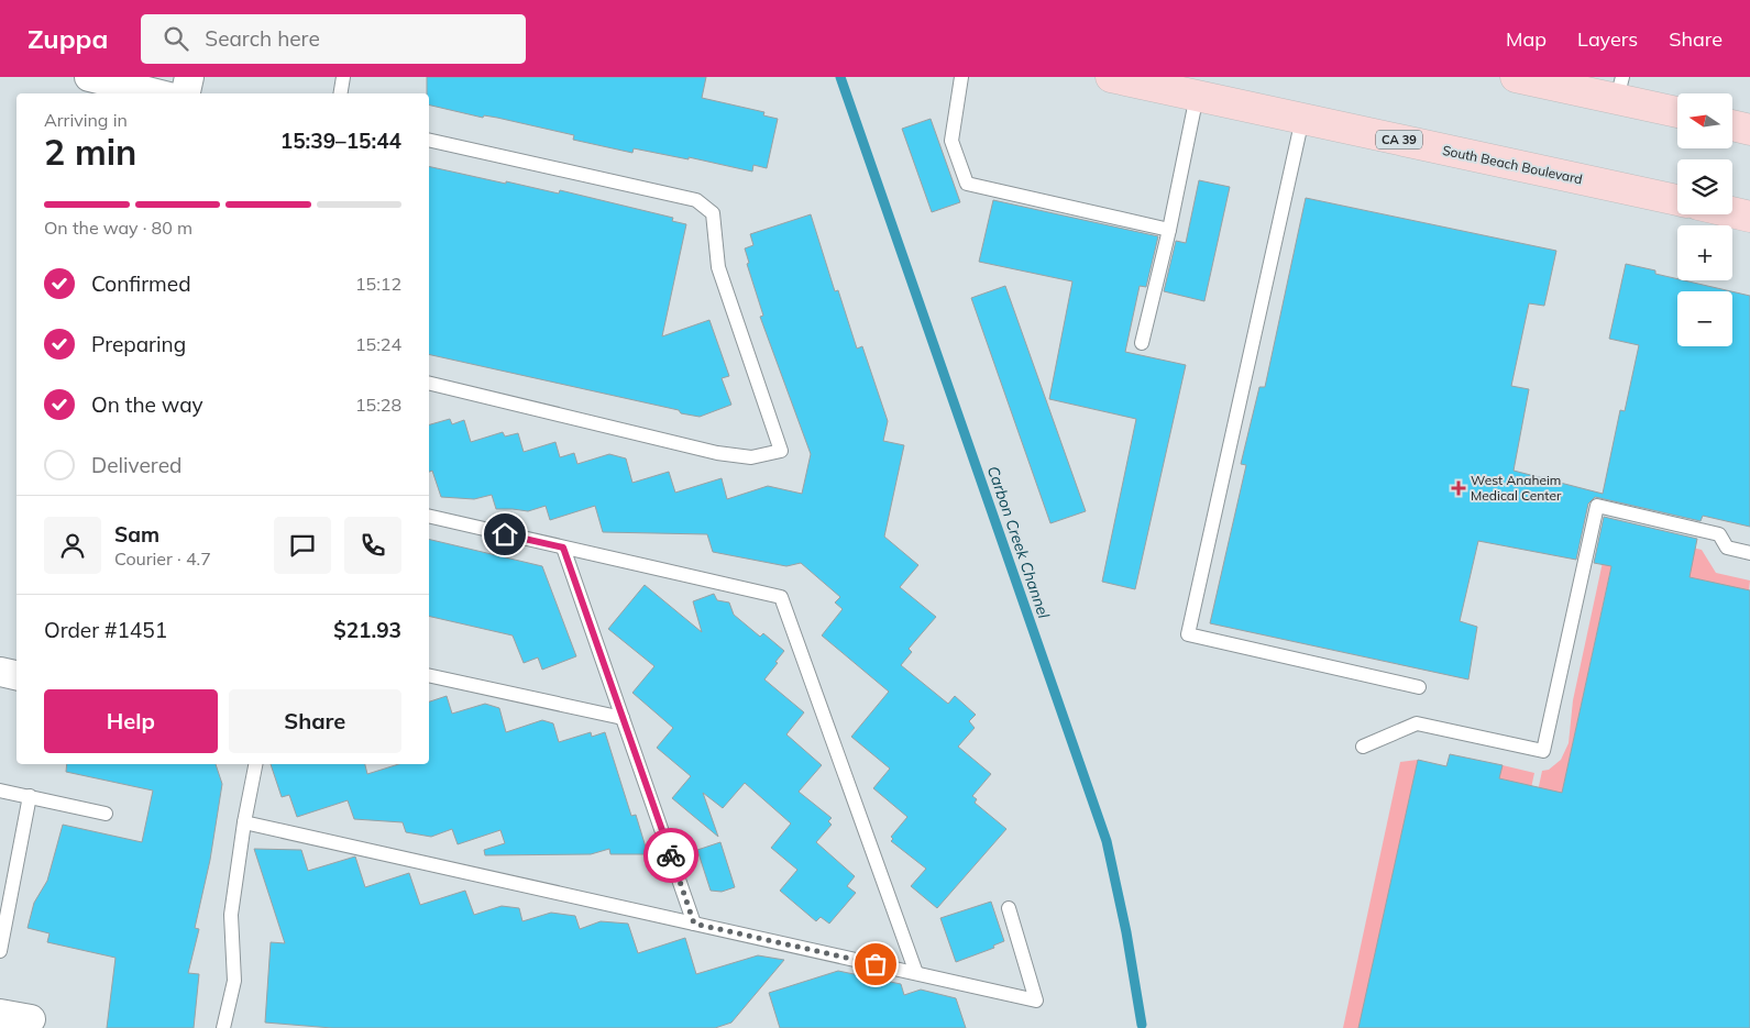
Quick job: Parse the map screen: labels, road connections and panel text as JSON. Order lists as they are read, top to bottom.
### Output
{
  "streets": {
    "main road": ["CA 39", "South Beach Boulevard"]
  },
  "water": ["Carbon Creek Channel"],
  "places": {
    "health": ["West Anaheim Medical Center"]
  },
  "north": "left",
  "page": {
    "header": "Zuppa",
    "search": "Search here",
    "nav": ["Map", "Layers", "Share"],
    "map_buttons": ["+", "−"],
    "heading": ["2 min", "Arriving in", "15:39–15:44"],
    "panel": [
      "Sam",
      "Courier · 4.7",
      "Order #1451",
      "$21.93"
    ],
    "bar": "On the way · 80 m",
    "list": [
      ["Confirmed", "15:12"],
      ["Preparing", "15:24"],
      ["On the way", "15:28"],
      "Delivered"
    ],
    "buttons": ["Help", "Share"]
  }
}
